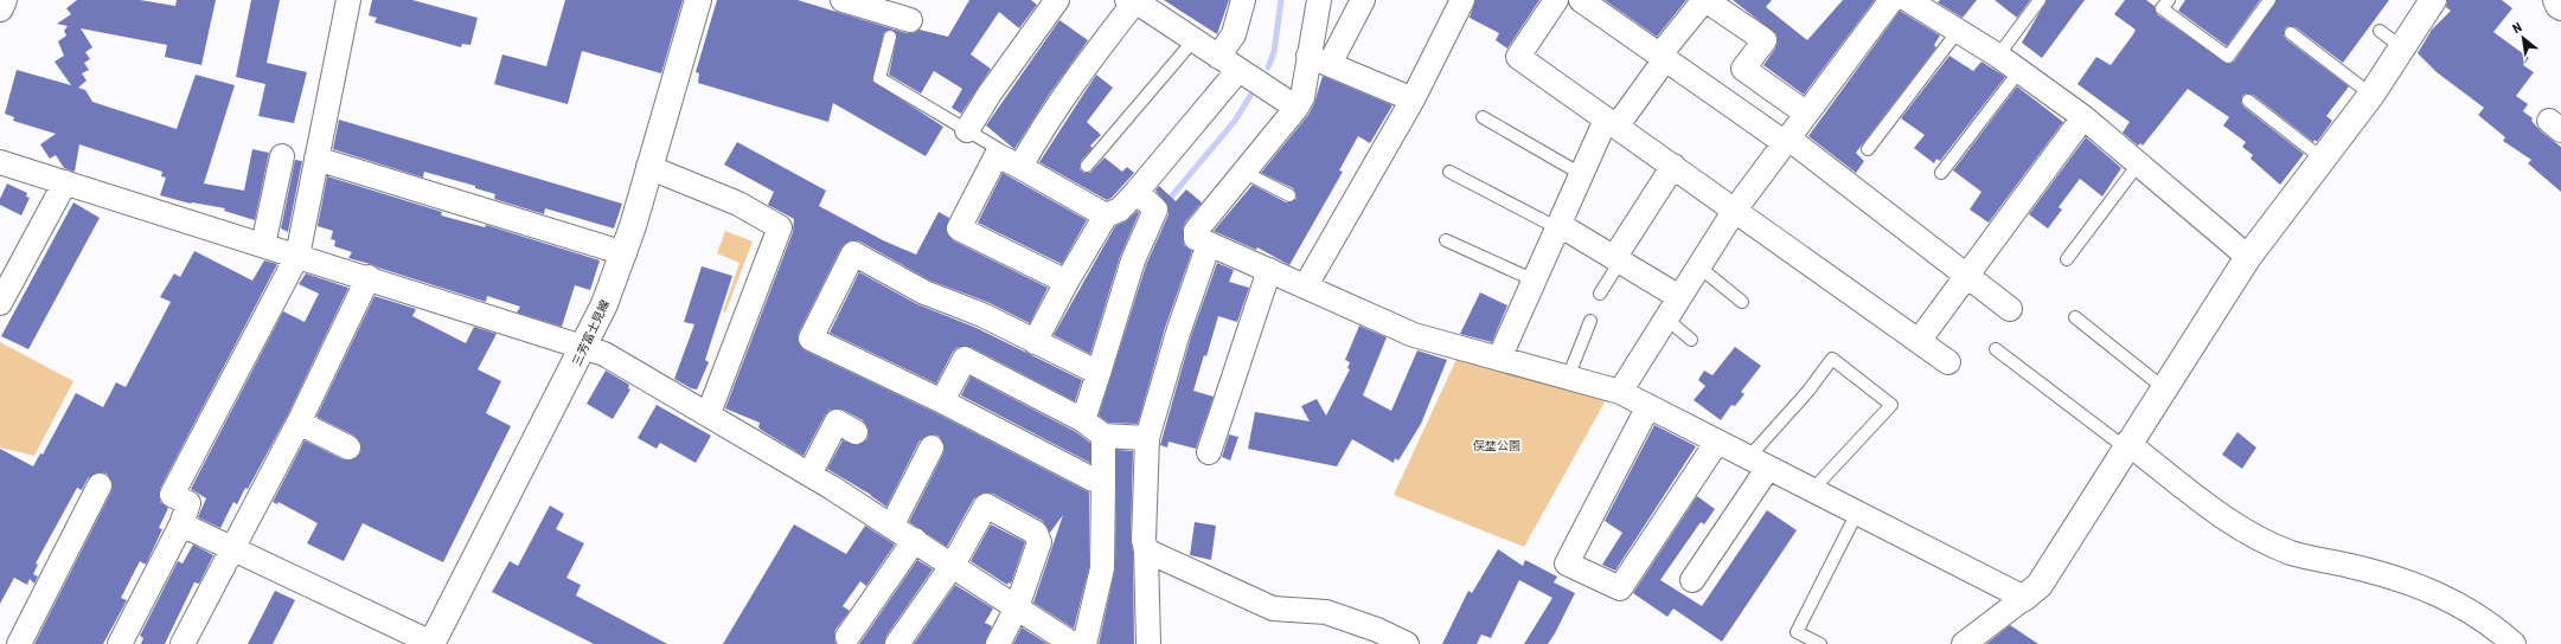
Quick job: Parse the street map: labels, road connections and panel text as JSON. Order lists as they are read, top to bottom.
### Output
{
  "streets": {
    "street": ["三芳富士見線"]
  },
  "parks": ["俣埜公園"],
  "north": "top left"
}
